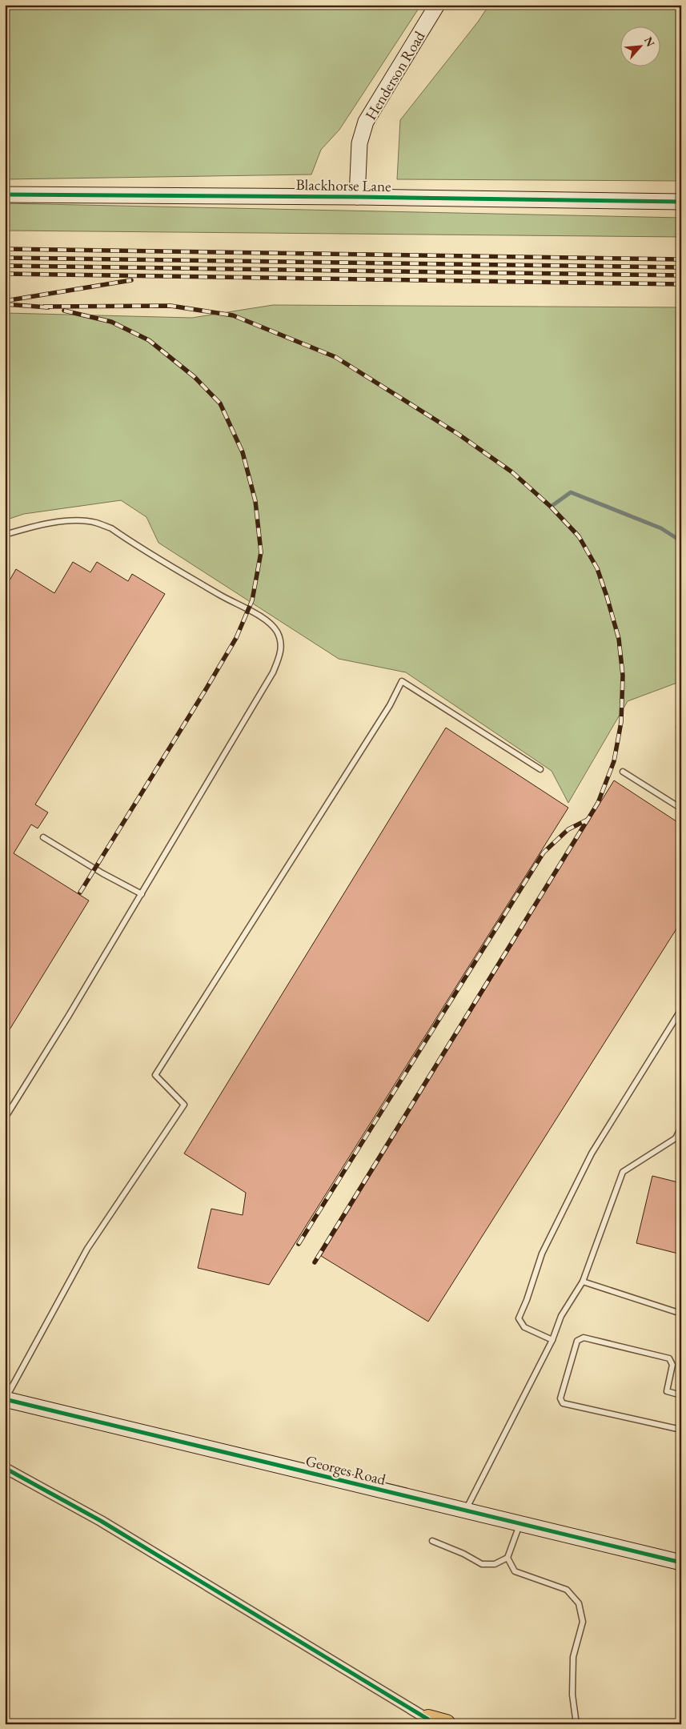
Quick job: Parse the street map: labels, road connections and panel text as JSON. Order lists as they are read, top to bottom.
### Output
{
  "streets": {
    "street": ["Henderson Road", "Blackhorse Lane", "Georges Road"]
  },
  "crossings": [
    ["Henderson Road", "Blackhorse Lane"]
  ],
  "north": "top right"
}
